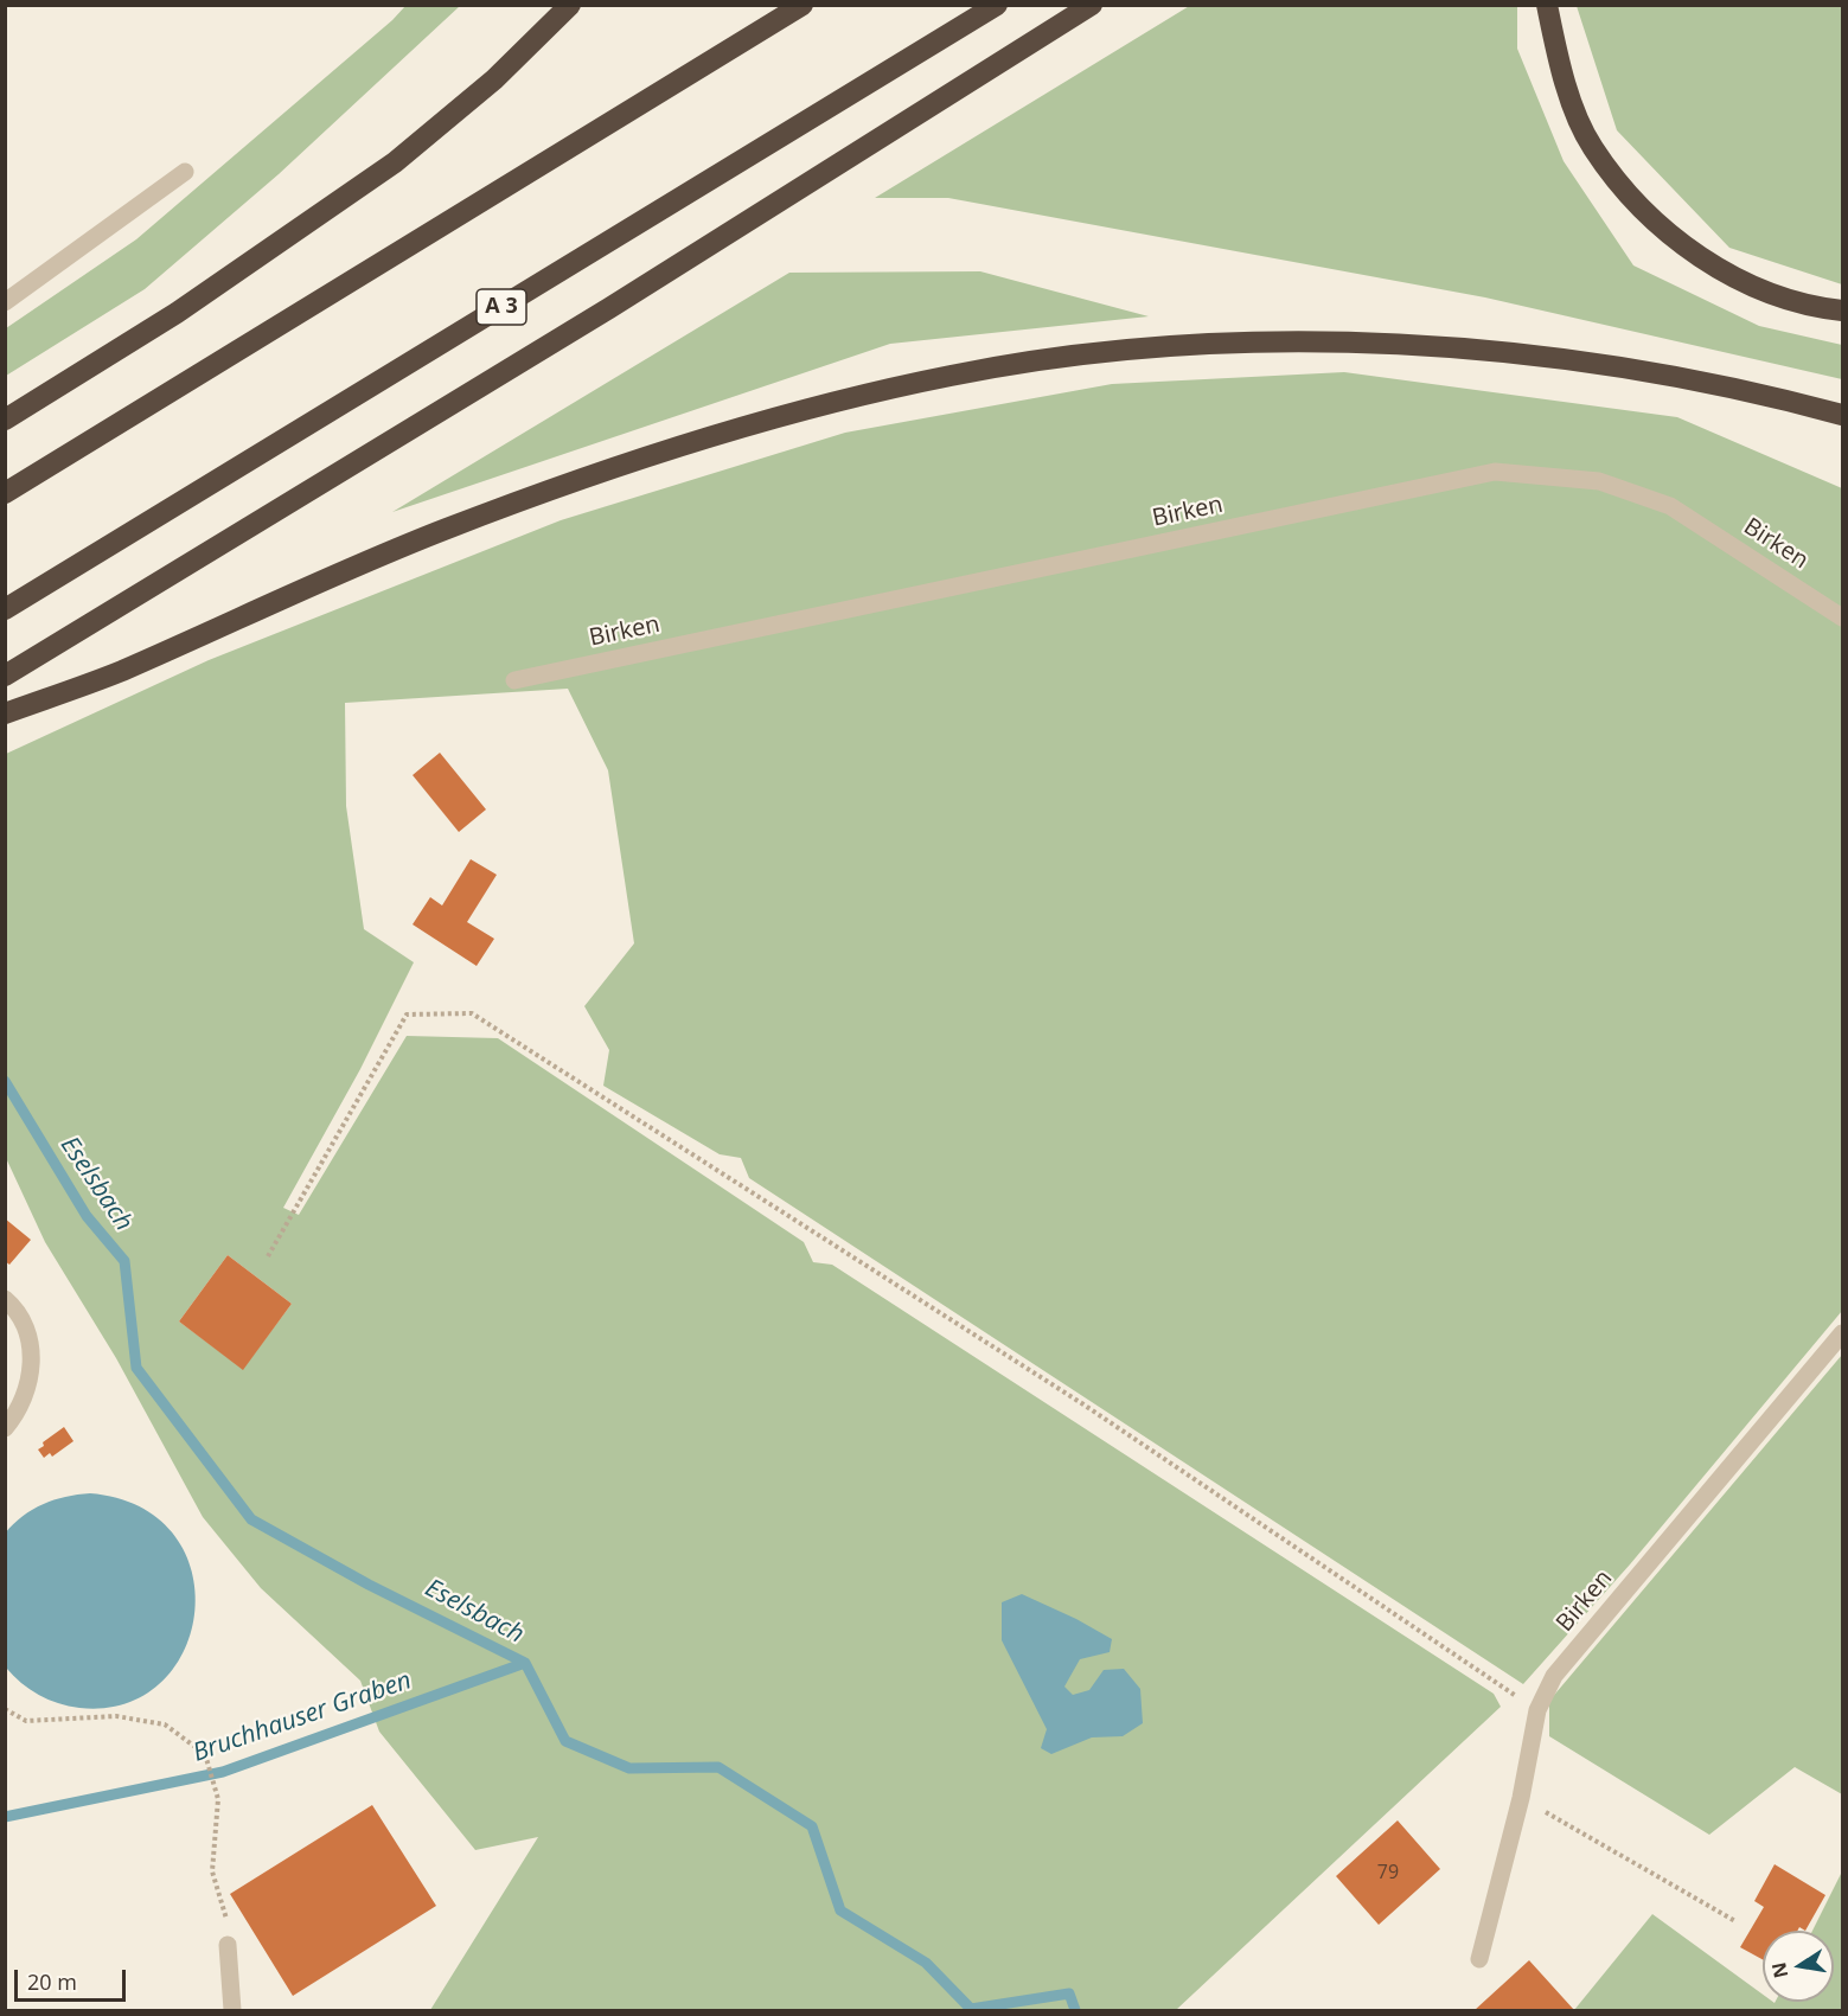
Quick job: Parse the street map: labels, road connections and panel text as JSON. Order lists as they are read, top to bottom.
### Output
{
  "streets": {
    "highway": ["A 3"],
    "street": ["Birken"]
  },
  "water": ["Eselsbach", "Bruchhauser Graben"],
  "house_numbers": ["79"],
  "scale_bar": "20 m",
  "north": "left"
}
